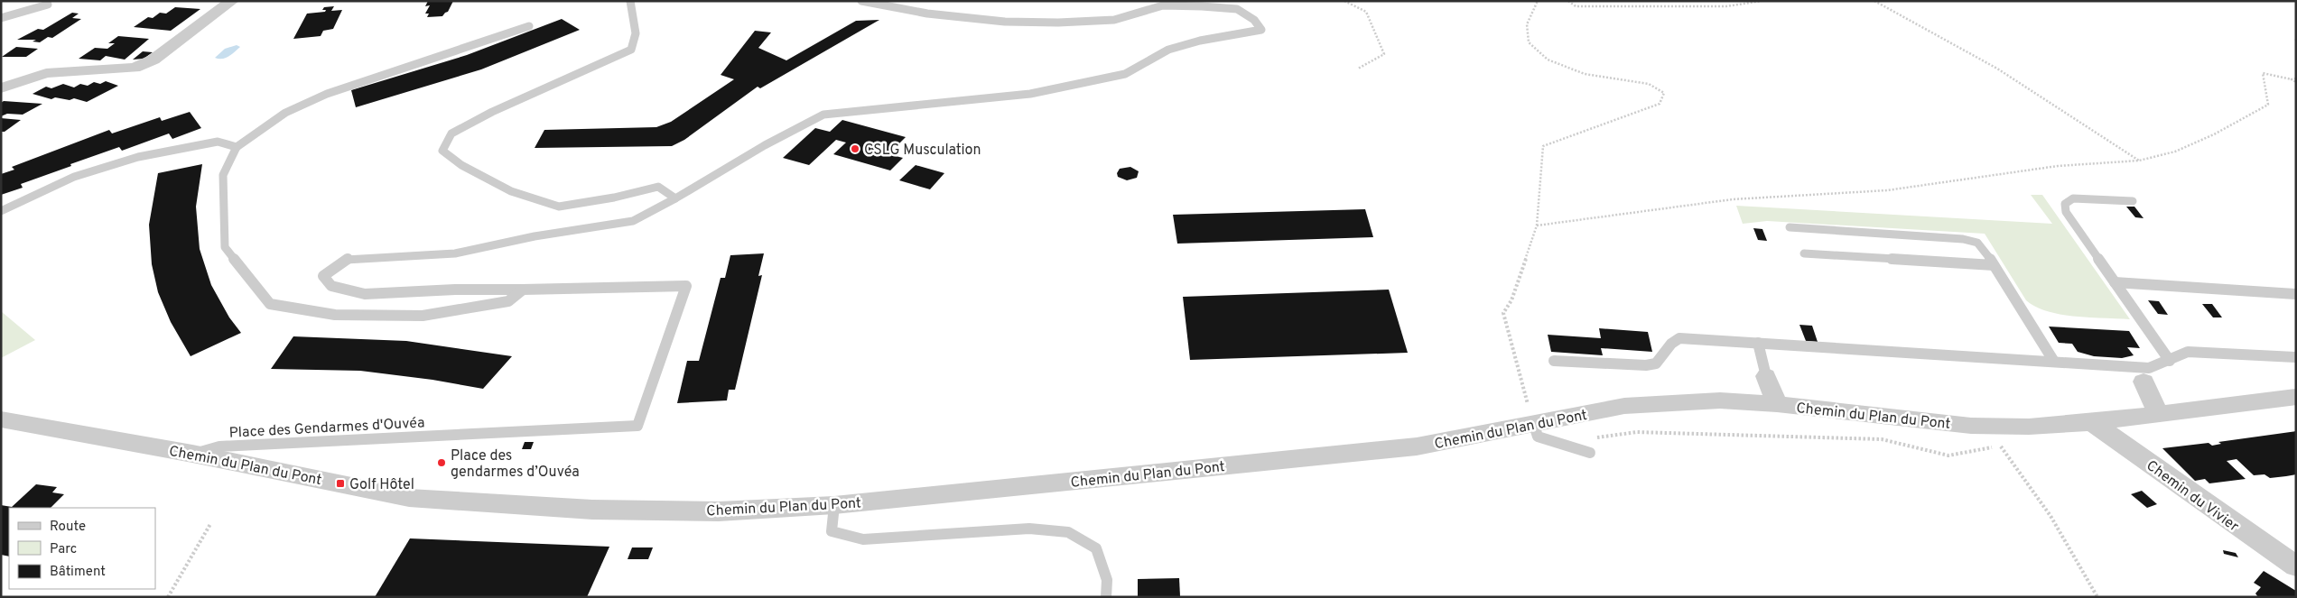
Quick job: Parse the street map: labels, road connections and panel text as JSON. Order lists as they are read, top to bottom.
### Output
{
  "streets": {
    "street": ["Chemin du Plan du Pont", "Chemin du Vivier"],
    "lane": ["Place des Gendarmes d'Ouvéa"]
  },
  "crossings": [
    ["Chemin du Plan du Pont", "Place des Gendarmes d'Ouvéa"],
    ["Chemin du Plan du Pont", "Chemin du Vivier"]
  ],
  "places": {
    "other": ["CSLG Musculation", "Place des gendarmes d’Ouvéa"],
    "transit": ["Golf Hôtel"]
  },
  "legend": ["Route", "Parc", "Bâtiment"]
}
